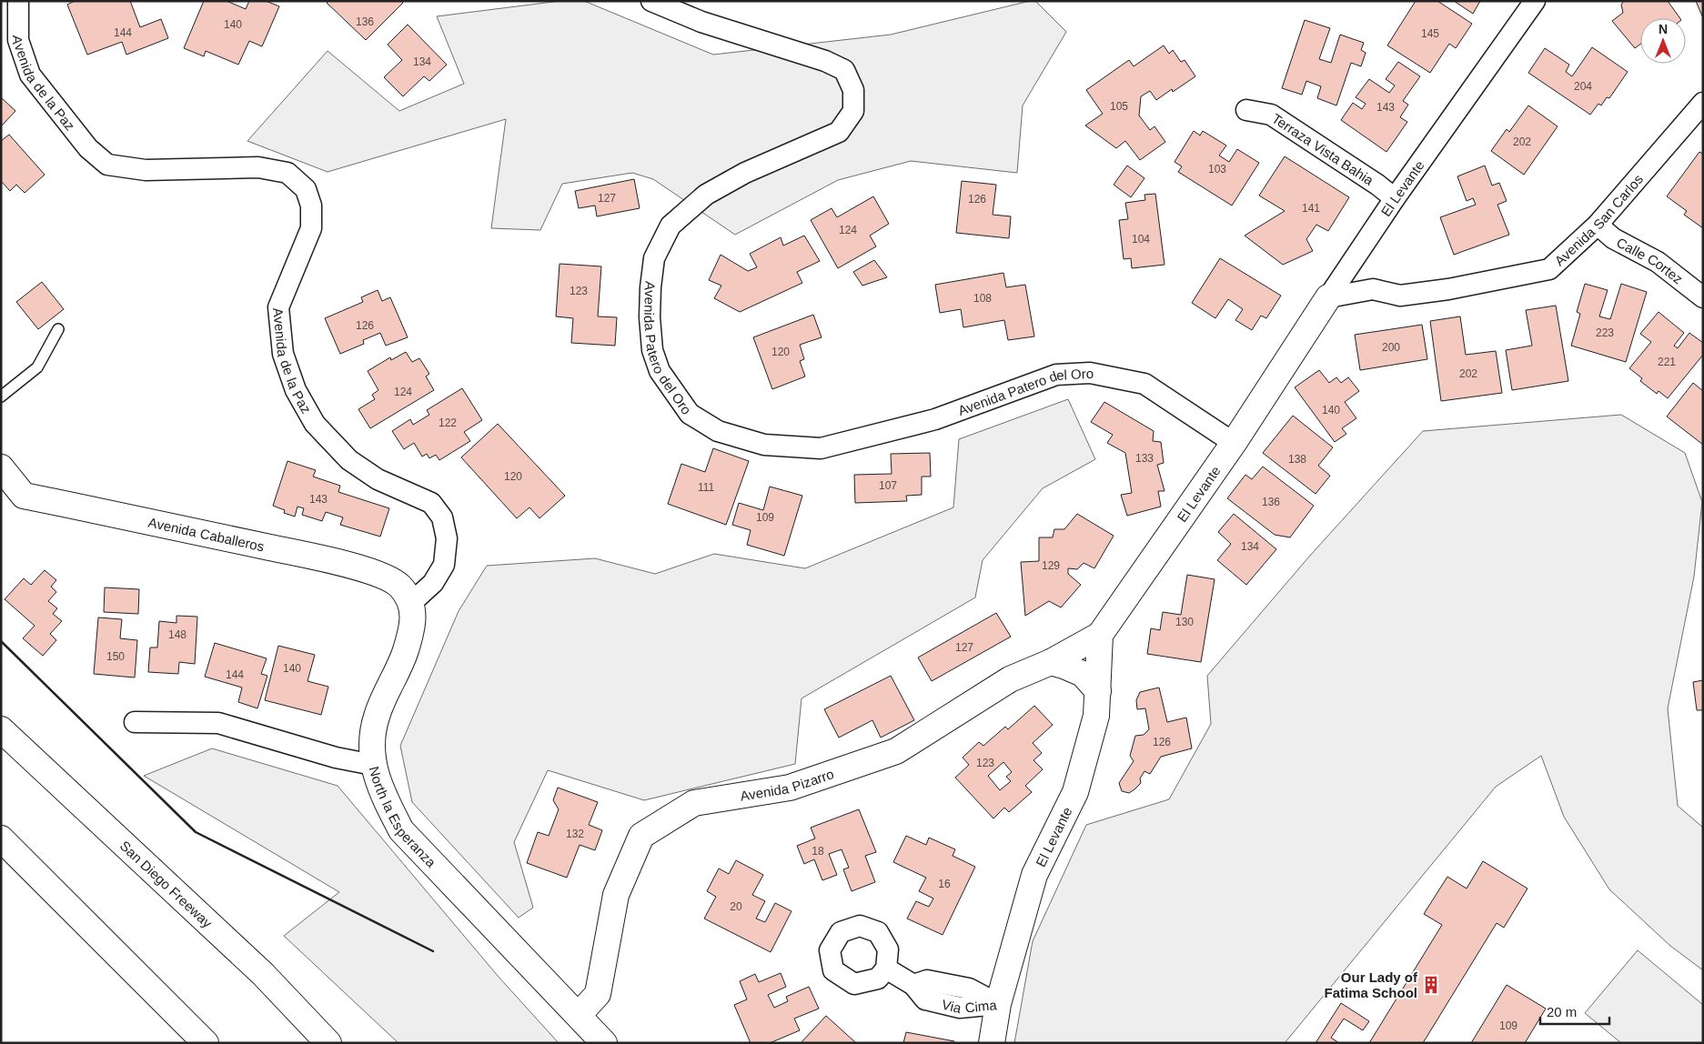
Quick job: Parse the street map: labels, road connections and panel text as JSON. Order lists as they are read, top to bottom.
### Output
{
  "streets": {
    "main road": [
      "El Levante",
      "Avenida Caballeros",
      "Avenida Pizarro",
      "North la Esperanza",
      "San Diego Freeway"
    ],
    "street": [
      "Avenida de la Paz",
      "Terraza Vista Bahia",
      "Avenida San Carlos",
      "Calle Cortez",
      "Avenida Patero del Oro",
      "Via Cima"
    ]
  },
  "crossings": [
    ["Avenida de la Paz", "Avenida Caballeros"],
    ["Terraza Vista Bahia", "El Levante"],
    ["El Levante", "Avenida San Carlos"],
    ["El Levante", "Avenida Patero del Oro"],
    ["El Levante", "Avenida Pizarro"],
    ["El Levante", "Via Cima"],
    ["Avenida San Carlos", "Calle Cortez"],
    ["Avenida Pizarro", "North la Esperanza"]
  ],
  "places": {
    "building": ["Our Lady of Fatima School"]
  },
  "house_numbers": [
    "136",
    "140",
    "144",
    "145",
    "134",
    "204",
    "105",
    "143",
    "202",
    "103",
    "127",
    "126",
    "141",
    "124",
    "104",
    "123",
    "108",
    "126",
    "223",
    "200",
    "120",
    "221",
    "202",
    "124",
    "140",
    "122",
    "133",
    "138",
    "120",
    "107",
    "111",
    "143",
    "136",
    "109",
    "134",
    "129",
    "130",
    "148",
    "127",
    "150",
    "140",
    "144",
    "126",
    "123",
    "132",
    "18",
    "16",
    "20",
    "109"
  ],
  "scale_bar": "20 m",
  "north": "top"
}
